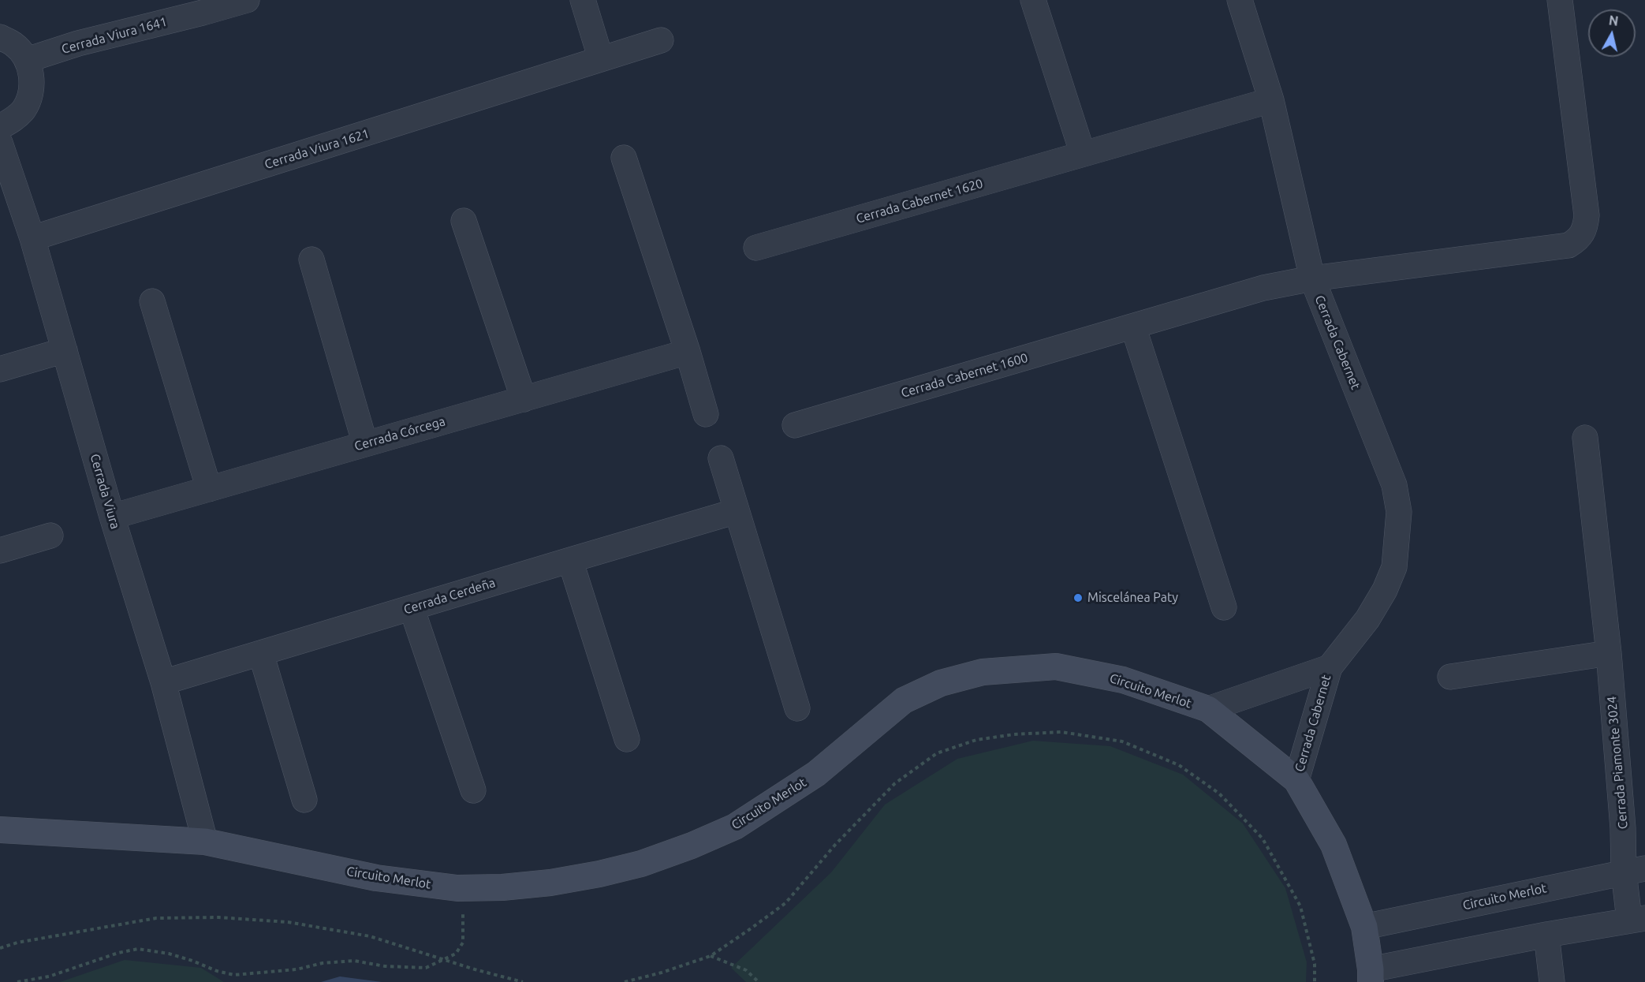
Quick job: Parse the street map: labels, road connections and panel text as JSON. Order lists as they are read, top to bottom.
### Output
{
  "streets": {
    "street": [
      "Cerrada Viura 1641",
      "Cerrada Viura 1621",
      "Cerrada Cabernet 1620",
      "Cerrada Cabernet",
      "Cerrada Cabernet 1600",
      "Cerrada Córcega",
      "Cerrada Viura",
      "Cerrada Cerdeña",
      "Circuito Merlot",
      "Cerrada Piamonte 3024"
    ]
  },
  "crossings": [
    ["Cerrada Viura 1621", "Cerrada Viura"],
    ["Cerrada Cabernet 1620", "Cerrada Cabernet"],
    ["Cerrada Cabernet", "Cerrada Cabernet 1600"],
    ["Cerrada Cabernet", "Circuito Merlot"],
    ["Cerrada Córcega", "Cerrada Viura"],
    ["Cerrada Viura", "Cerrada Cerdeña"],
    ["Cerrada Viura", "Circuito Merlot"],
    ["Circuito Merlot", "Cerrada Piamonte 3024"]
  ],
  "places": ["Miscelánea Paty"],
  "north": "top"
}
